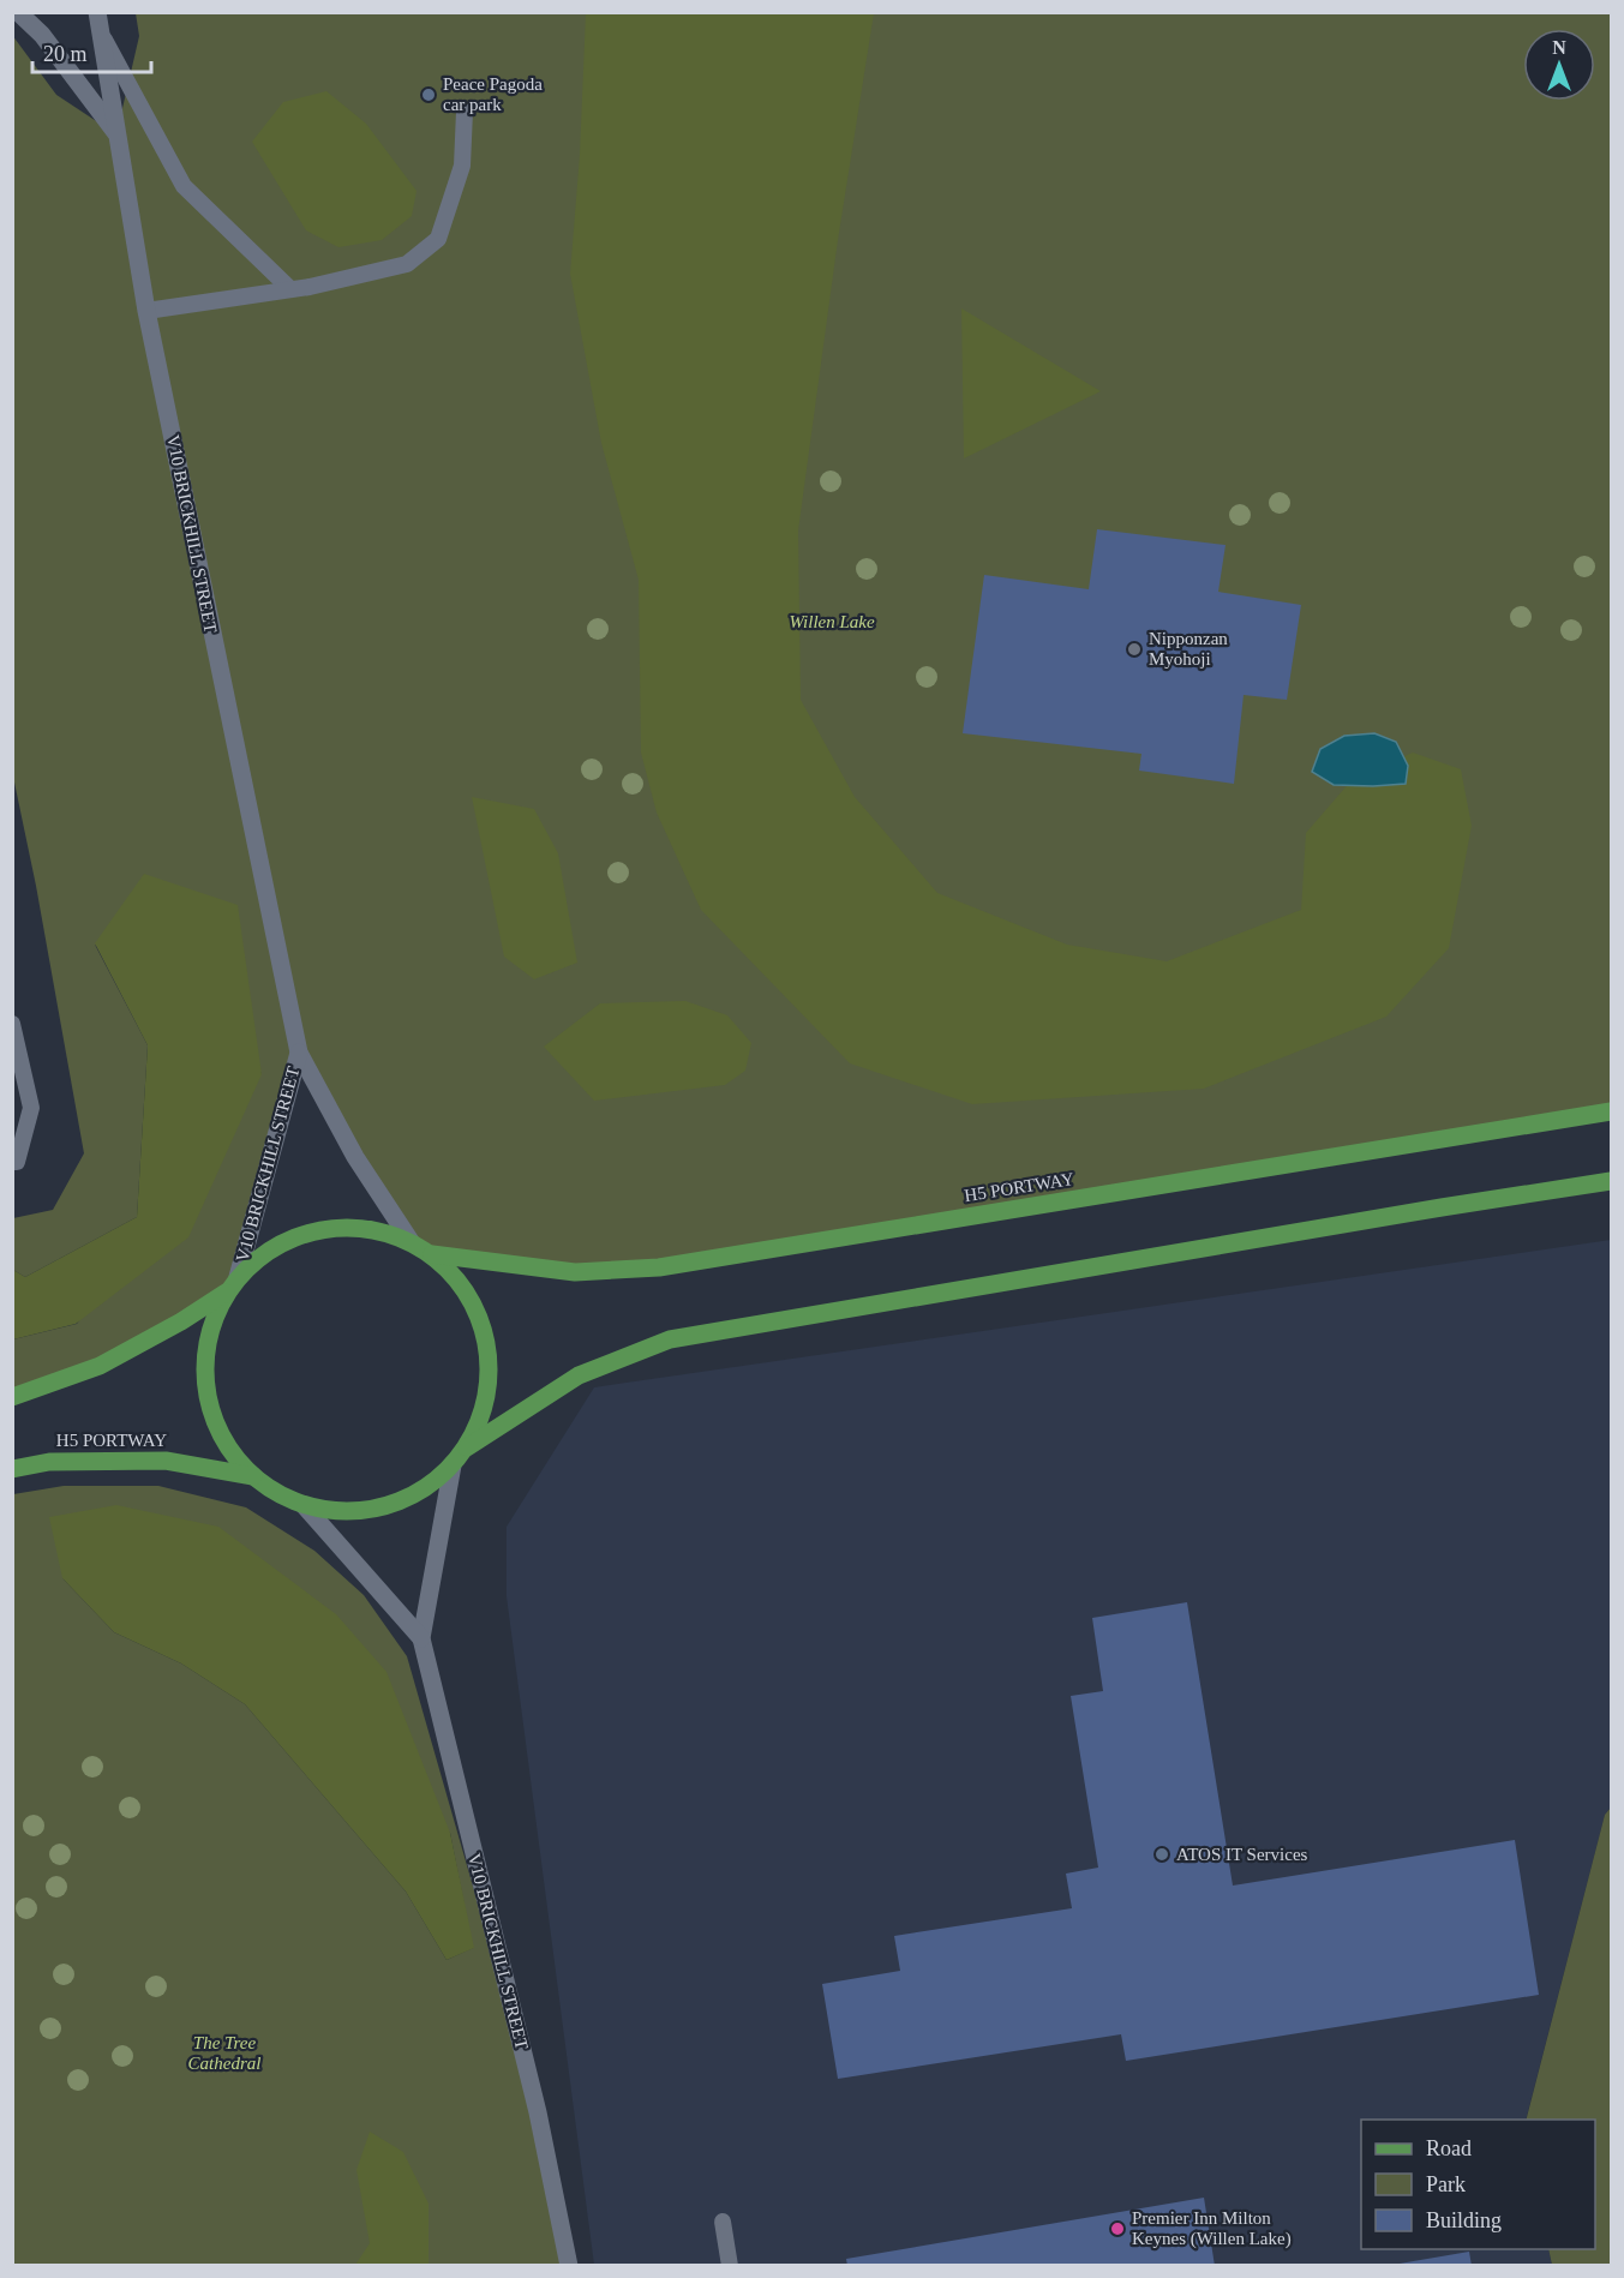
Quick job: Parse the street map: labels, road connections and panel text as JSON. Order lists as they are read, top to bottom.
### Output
{
  "streets": {
    "main road": ["H5 PORTWAY"],
    "street": ["V10 BRICKHILL STREET"]
  },
  "parks": ["Willen Lake", "The Tree Cathedral"],
  "places": [
    "Peace Pagoda car park",
    "Nipponzan Myohoji",
    "ATOS IT Services",
    "Premier Inn Milton Keynes (Willen Lake)"
  ],
  "legend": ["Road", "Park", "Building"],
  "scale_bar": "20 m",
  "north": "top"
}
